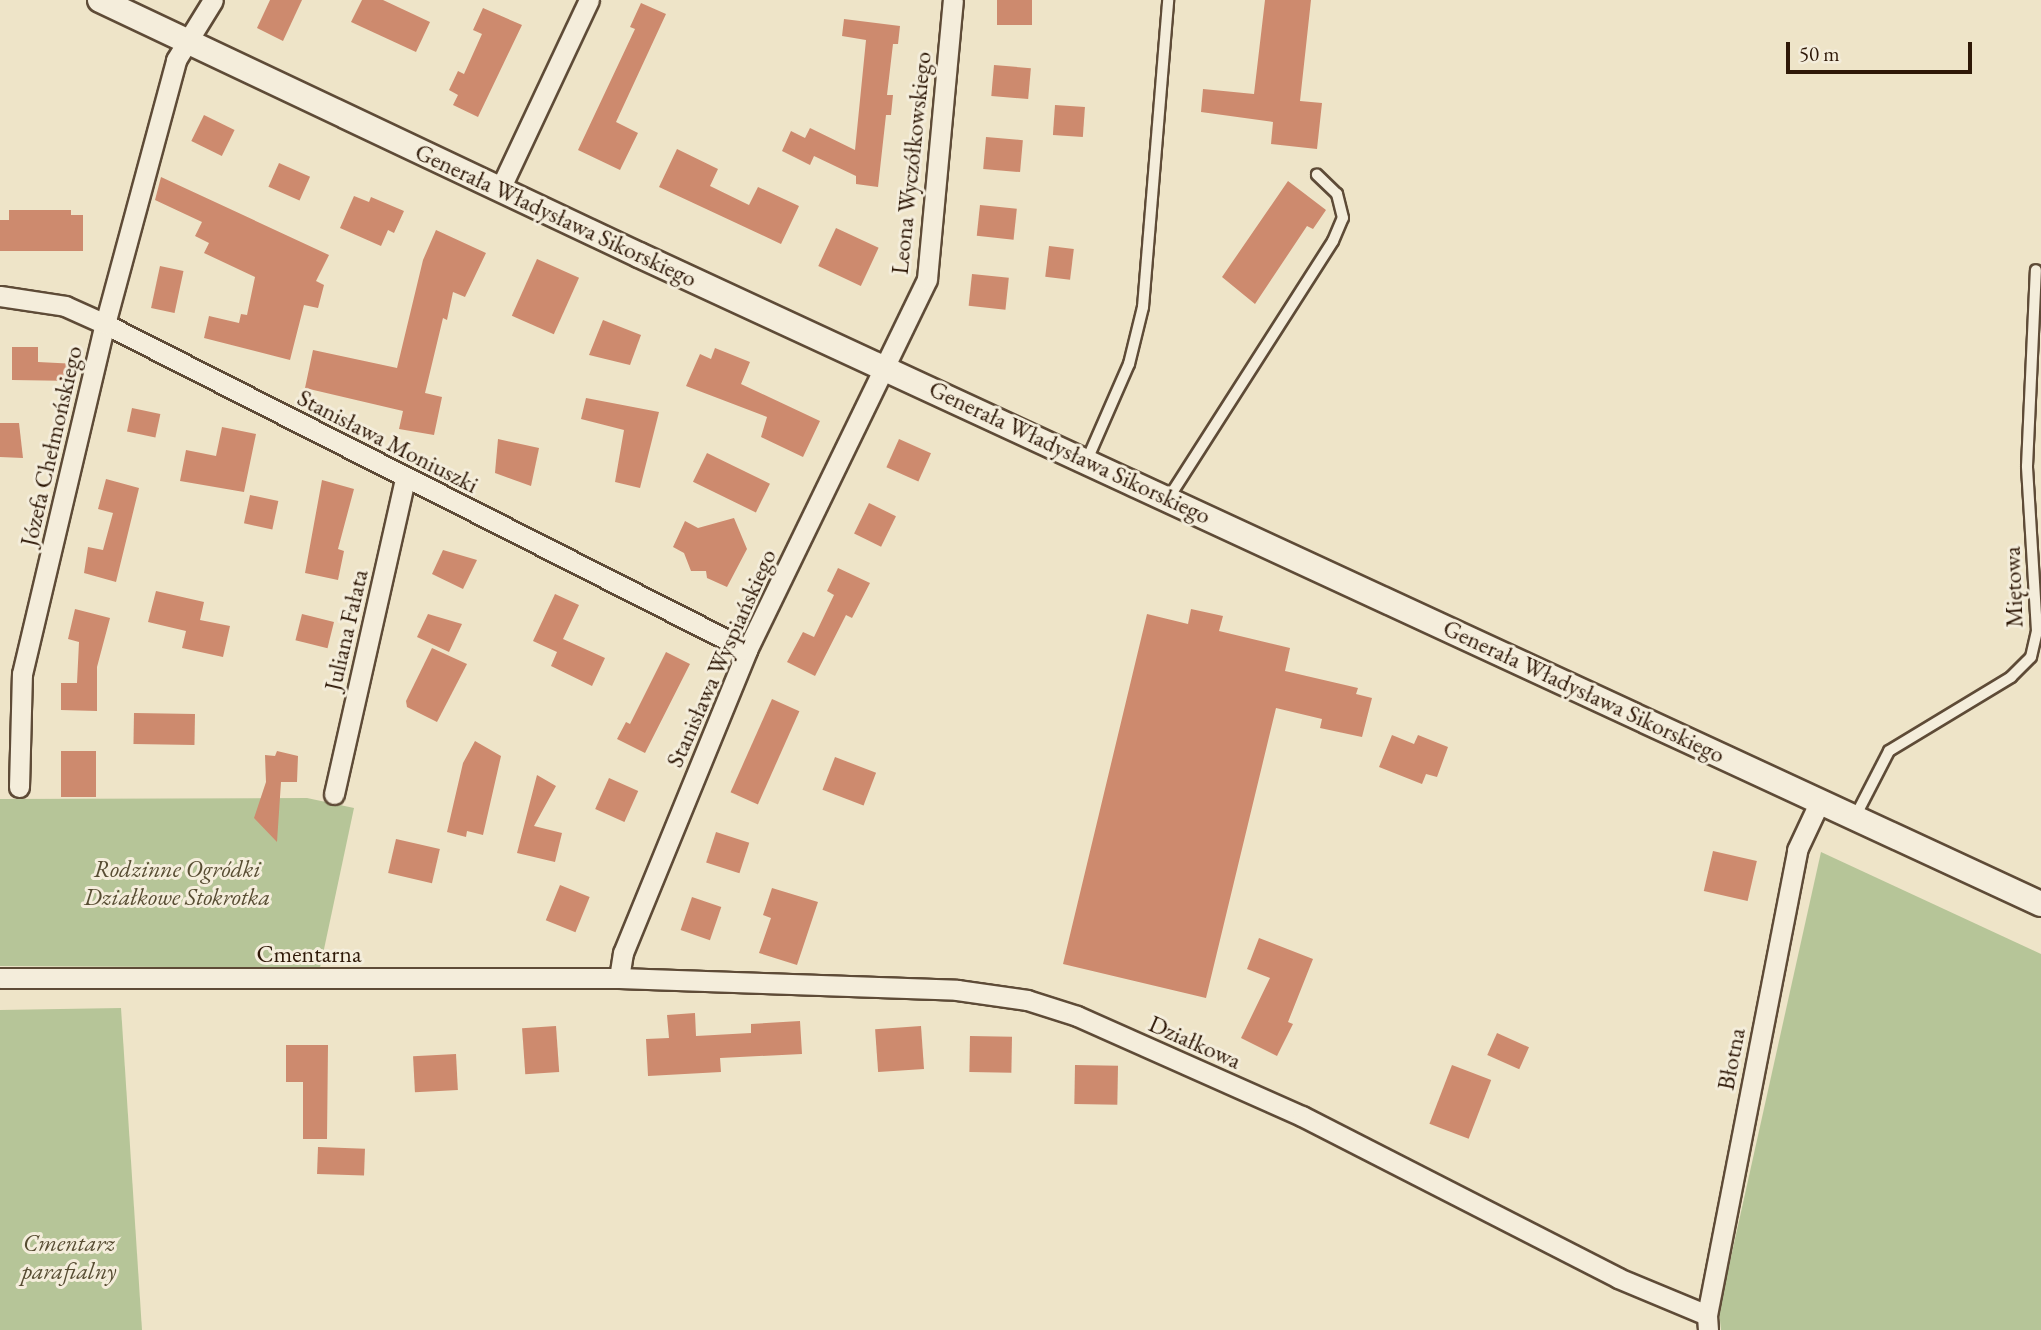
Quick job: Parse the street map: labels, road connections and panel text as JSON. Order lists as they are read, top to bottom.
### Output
{
  "streets": {
    "street": [
      "Leona Wyczółkowskiego",
      "Generała Władysława Sikorskiego",
      "Stanisława Moniuszki",
      "Józefa Chełmońskiego",
      "Juliana Fałata",
      "Stanisława Wyspiańskiego",
      "Cmentarna",
      "Działkowa",
      "Błotna"
    ],
    "lane": ["Miętowa"]
  },
  "crossings": [
    ["Leona Wyczółkowskiego", "Generała Władysława Sikorskiego"],
    ["Leona Wyczółkowskiego", "Stanisława Wyspiańskiego"],
    ["Generała Władysława Sikorskiego", "Józefa Chełmońskiego"],
    ["Generała Władysława Sikorskiego", "Miętowa"],
    ["Generała Władysława Sikorskiego", "Stanisława Wyspiańskiego"],
    ["Generała Władysława Sikorskiego", "Błotna"],
    ["Stanisława Moniuszki", "Józefa Chełmońskiego"],
    ["Stanisława Moniuszki", "Juliana Fałata"],
    ["Stanisława Moniuszki", "Stanisława Wyspiańskiego"],
    ["Stanisława Wyspiańskiego", "Cmentarna"],
    ["Stanisława Wyspiańskiego", "Działkowa"],
    ["Cmentarna", "Działkowa"],
    ["Działkowa", "Błotna"]
  ],
  "parks": ["Rodzinne Ogródki Działkowe Stokrotka", "Cmentarz parafialny"],
  "scale_bar": "50 m"
}
